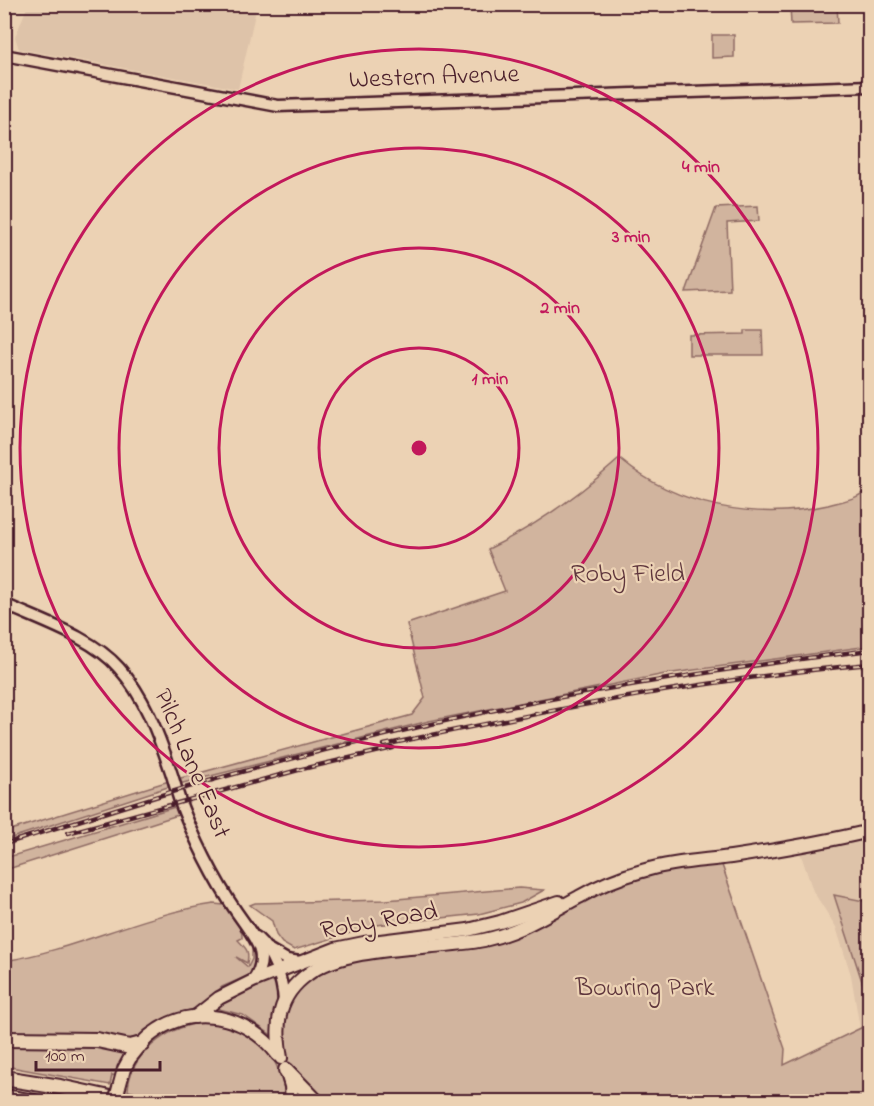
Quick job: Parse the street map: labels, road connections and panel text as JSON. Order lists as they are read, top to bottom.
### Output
{
  "streets": {
    "main road": ["Roby Road"],
    "street": ["Western Avenue", "Pilch Lane East"]
  },
  "crossings": [
    ["Pilch Lane East", "Roby Road"]
  ],
  "parks": ["Roby Field", "Bowring Park"],
  "scale_bar": "100 m",
  "rings": [
    "4 min",
    "3 min",
    "2 min",
    "1 min"
  ]
}
